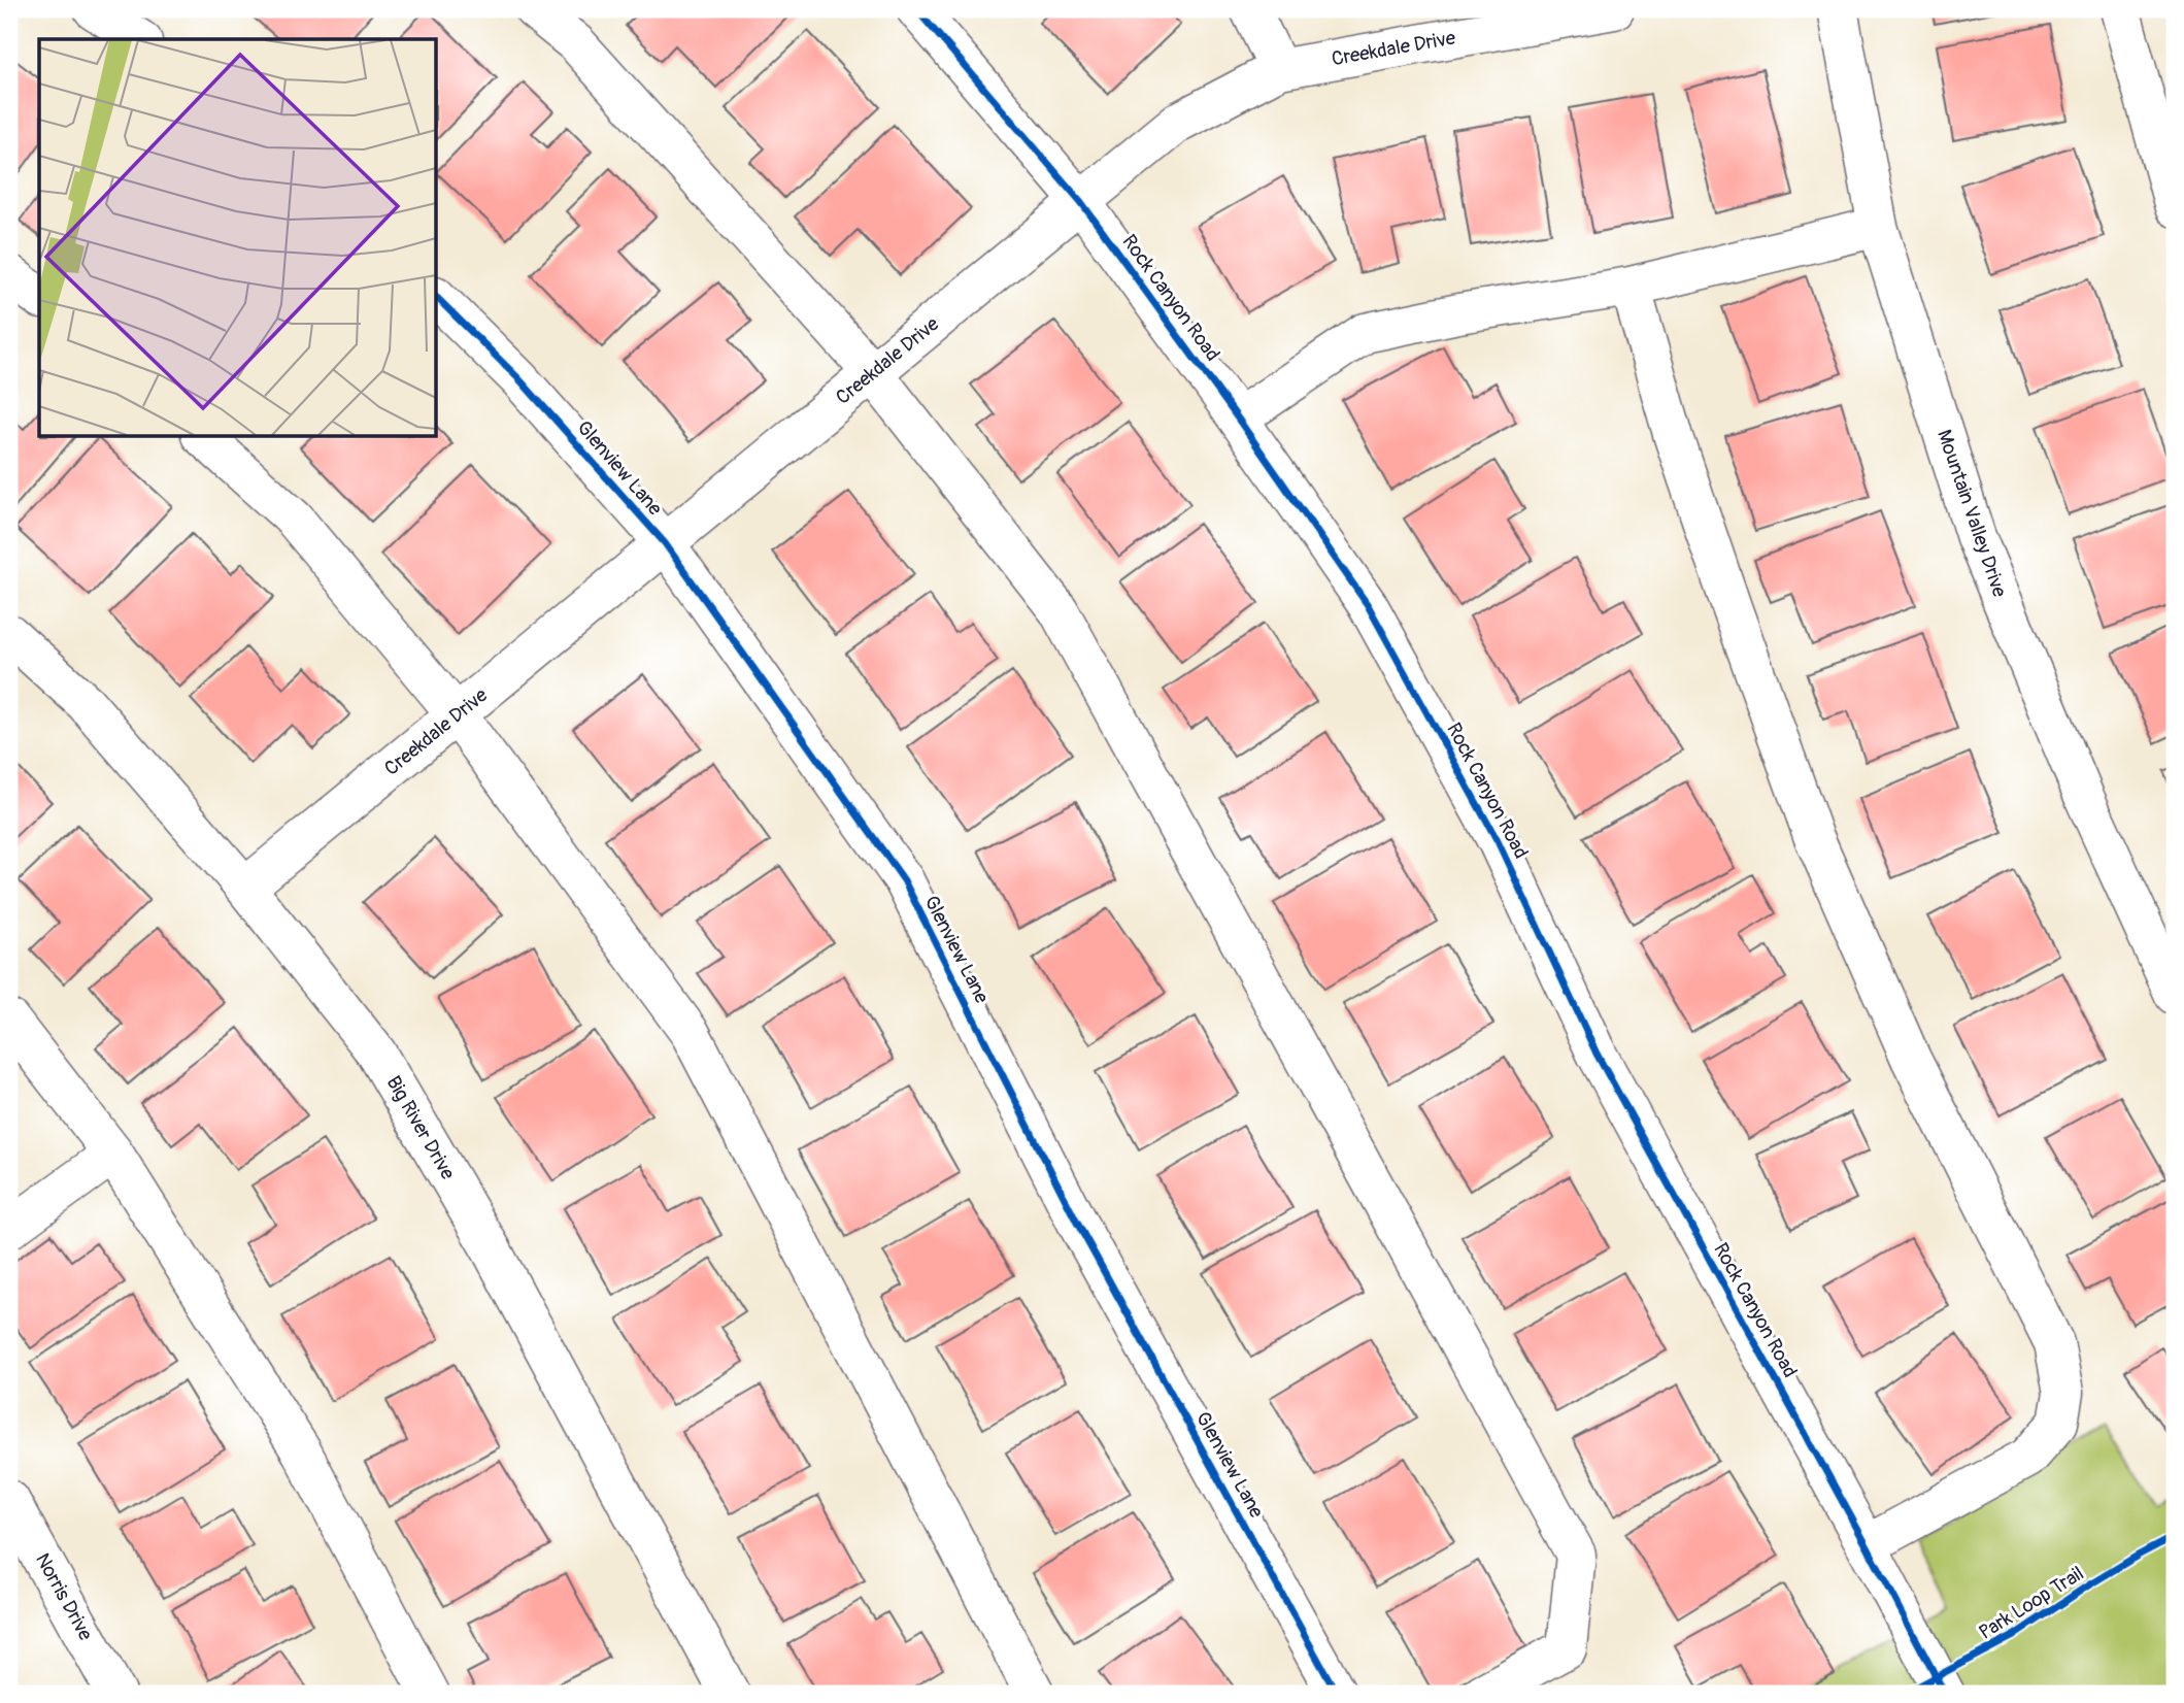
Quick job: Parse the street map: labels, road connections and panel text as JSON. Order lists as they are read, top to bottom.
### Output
{
  "streets": {
    "street": [
      "Creekdale Drive",
      "Rock Canyon Road",
      "Glenview Lane",
      "Mountain Valley Drive",
      "Big River Drive",
      "Norris Drive"
    ],
    "cycle path": ["Park Loop Trail"]
  },
  "crossings": [
    ["Creekdale Drive", "Rock Canyon Road"],
    ["Creekdale Drive", "Glenview Lane"],
    ["Creekdale Drive", "Big River Drive"]
  ]
}
